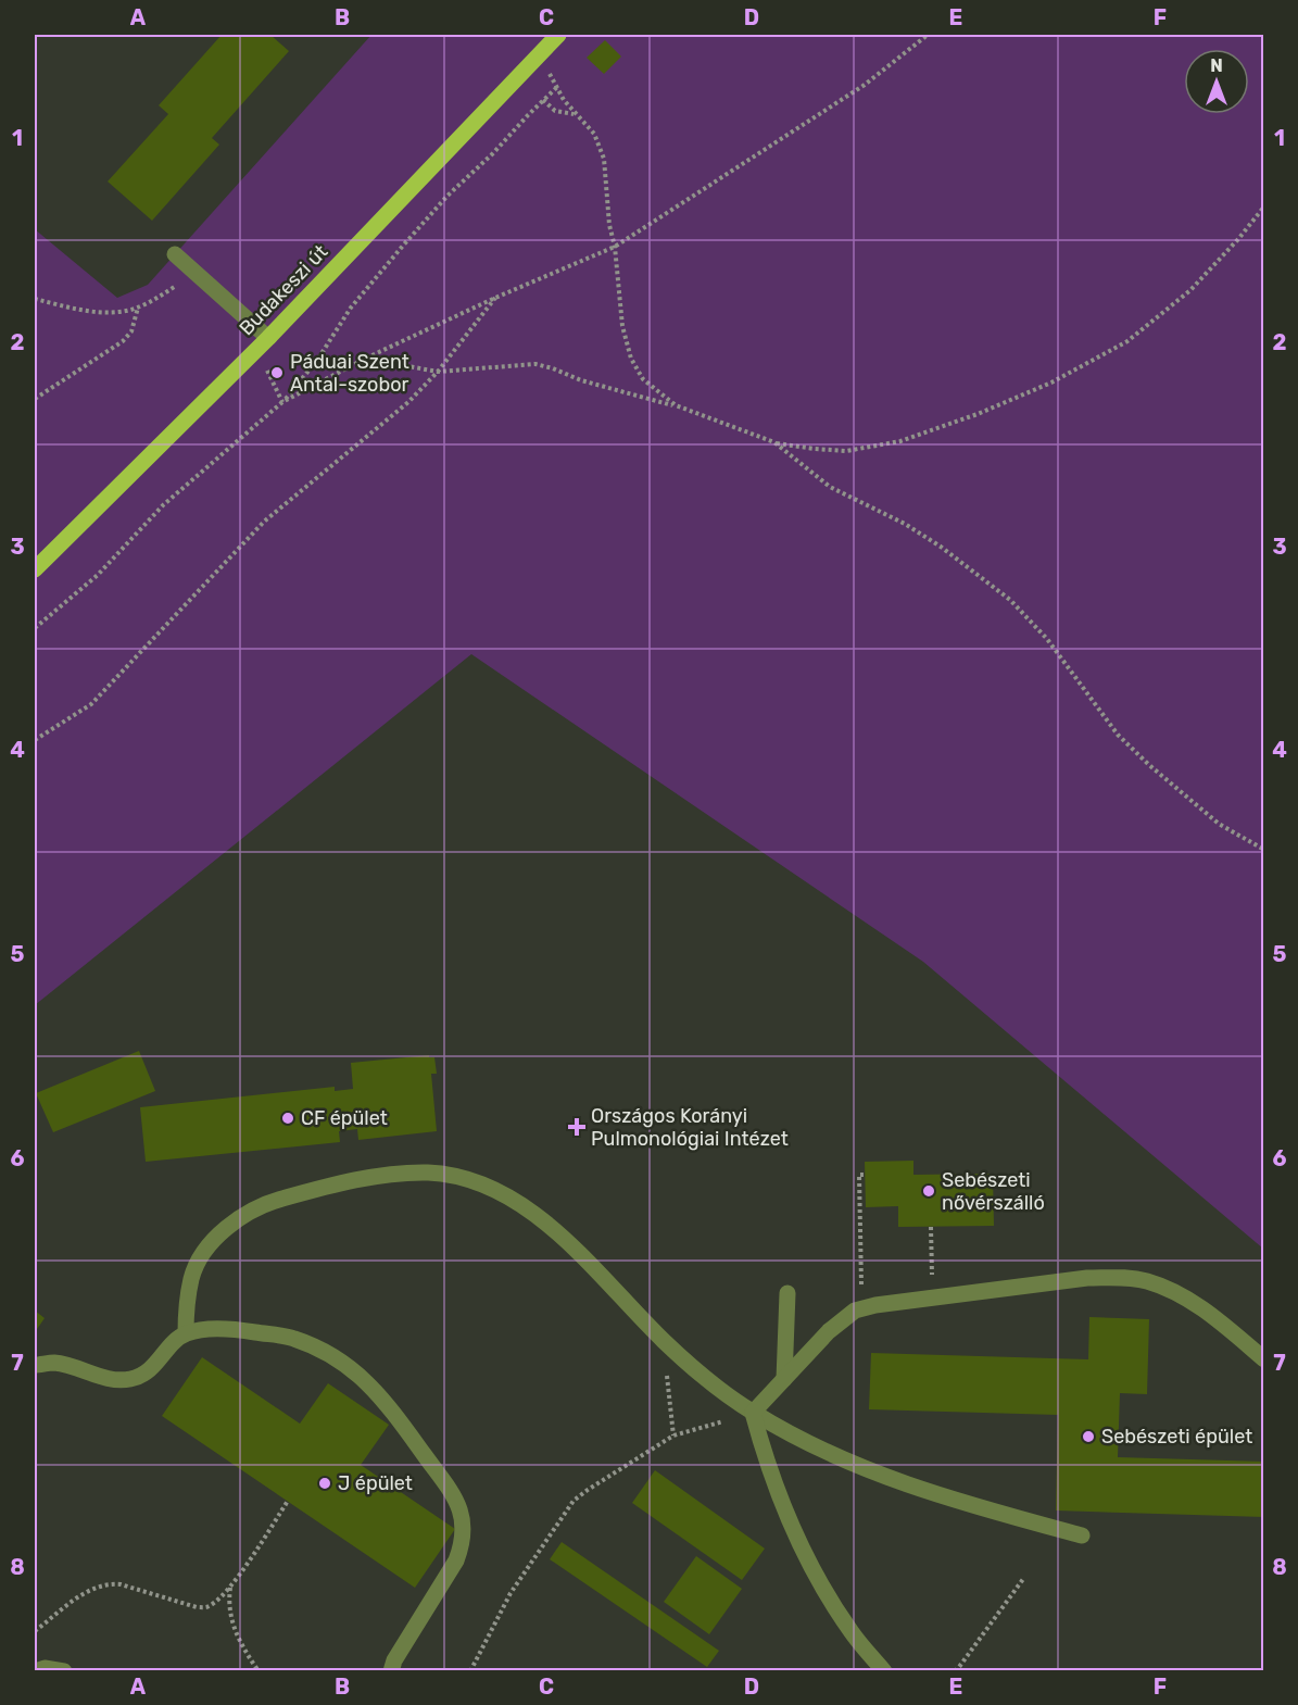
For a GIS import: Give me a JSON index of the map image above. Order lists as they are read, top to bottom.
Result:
{
  "streets": {
    "main road": ["Budakeszi út"]
  },
  "places": {
    "other": [
      "Páduai Szent Antal-szobor",
      "CF épület",
      "Sebészeti nővérszálló",
      "Sebészeti épület",
      "J épület"
    ],
    "health": ["Országos Korányi Pulmonológiai Intézet"]
  },
  "north": "top",
  "grid": {
    "columns": [
      "A",
      "B",
      "C",
      "D",
      "E",
      "F"
    ],
    "rows": [
      "1",
      "2",
      "3",
      "4",
      "5",
      "6",
      "7",
      "8"
    ]
  }
}
